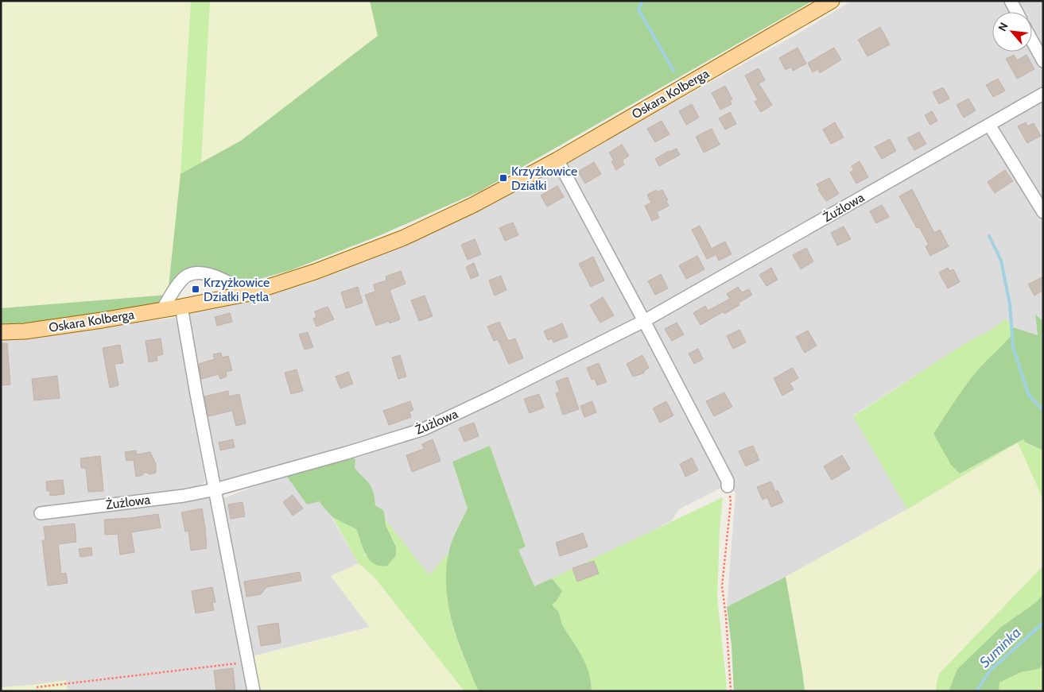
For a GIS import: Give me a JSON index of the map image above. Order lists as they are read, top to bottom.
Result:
{
  "streets": {
    "main road": ["Oskara Kolberga"],
    "street": ["Żużlowa"]
  },
  "water": ["Suminka"],
  "places": {
    "transit": ["Krzyżkowice Działki", "Krzyżkowice Działki Pętla"]
  },
  "north": "top left"
}
